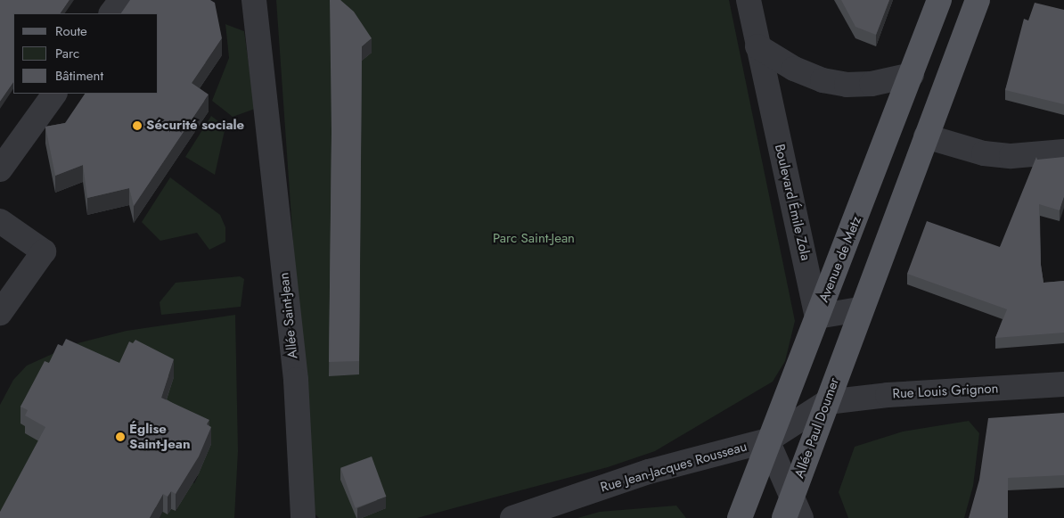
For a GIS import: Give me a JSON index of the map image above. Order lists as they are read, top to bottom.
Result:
{
  "streets": {
    "main road": ["Avenue de Metz", "Allée Paul Doumer"],
    "street": [
      "Boulevard Émile Zola",
      "Allée Saint-Jean",
      "Rue Louis Grignon",
      "Rue Jean-Jacques Rousseau"
    ]
  },
  "crossings": [
    ["Boulevard Émile Zola", "Avenue de Metz"],
    ["Avenue de Metz", "Rue Jean-Jacques Rousseau"],
    ["Rue Louis Grignon", "Allée Paul Doumer"],
    ["Rue Louis Grignon", "Rue Jean-Jacques Rousseau"],
    ["Allée Paul Doumer", "Rue Jean-Jacques Rousseau"]
  ],
  "parks": ["Parc Saint-Jean"],
  "places": ["Sécurité sociale", "Église Saint-Jean"],
  "legend": ["Route", "Parc", "Bâtiment"]
}
